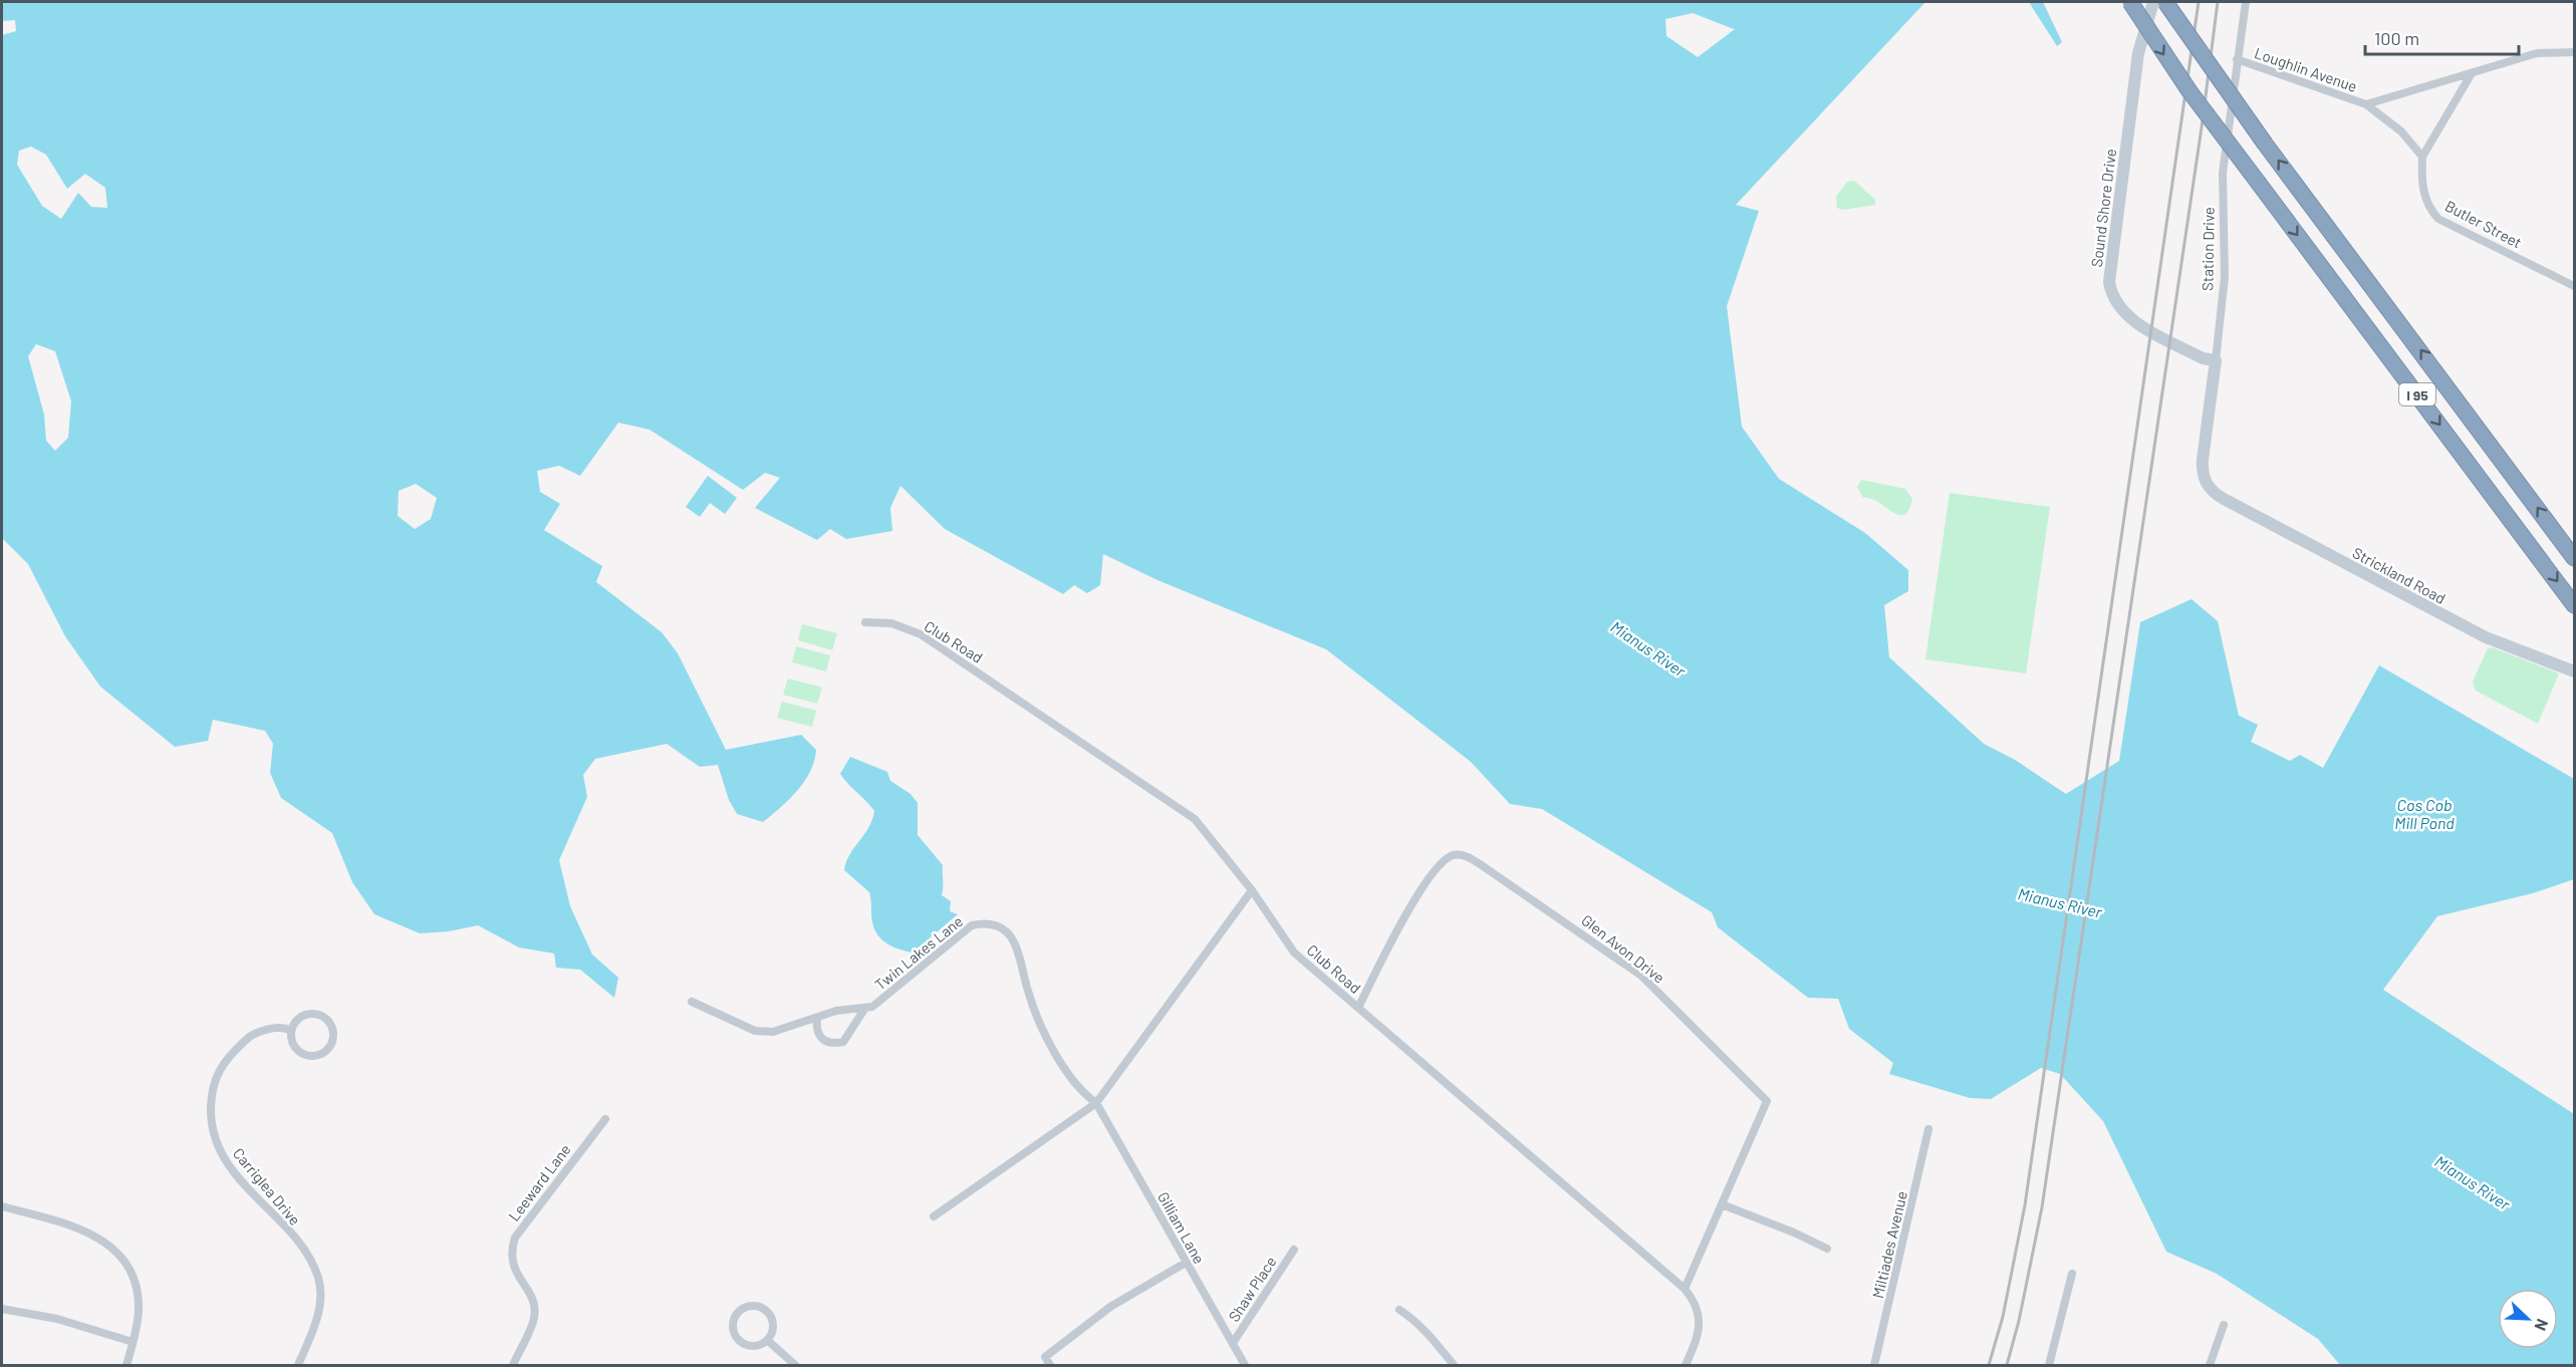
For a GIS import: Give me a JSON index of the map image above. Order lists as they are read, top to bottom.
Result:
{
  "streets": {
    "highway": ["I 95"],
    "main road": ["Sound Shore Drive", "Station Drive", "Strickland Road"],
    "street": [
      "Loughlin Avenue",
      "Butler Street",
      "Club Road",
      "Glen Avon Drive",
      "Twin Lakes Lane",
      "Leeward Lane",
      "Carriglea Drive",
      "Gilliam Lane",
      "Miltiades Avenue",
      "Shaw Place"
    ]
  },
  "crossings": [
    ["Loughlin Avenue", "Station Drive"],
    ["Sound Shore Drive", "Station Drive"],
    ["Station Drive", "Strickland Road"],
    ["Club Road", "Glen Avon Drive"],
    ["Twin Lakes Lane", "Gilliam Lane"],
    ["Gilliam Lane", "Shaw Place"]
  ],
  "water": ["Mianus River", "Cos Cob Mill Pond"],
  "scale_bar": "100 m",
  "north": "bottom right"
}
